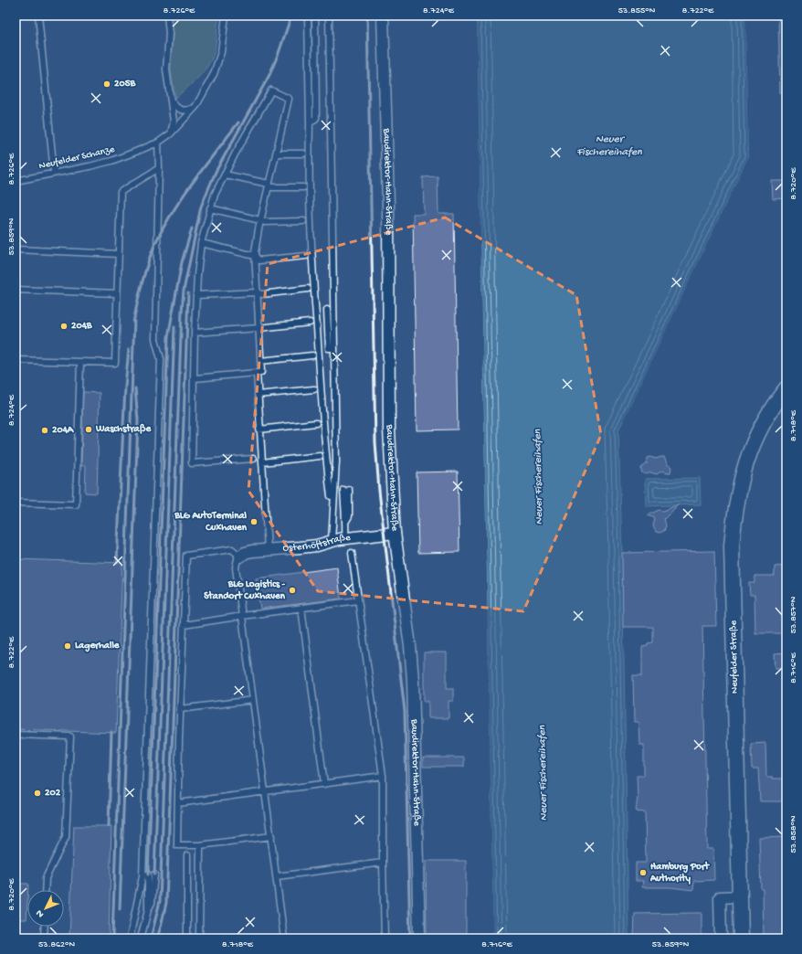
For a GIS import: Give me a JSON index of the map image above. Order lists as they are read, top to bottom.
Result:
{
  "streets": {
    "street": ["Baudirektor-Hahn-Straße", "Osterhöftstraße", "Neufelder Straße"],
    "lane": ["Neufelder Schanze"]
  },
  "crossings": [
    ["Baudirektor-Hahn-Straße", "Osterhöftstraße"]
  ],
  "water": ["Neuer Fischereihafen"],
  "places": [
    "205B",
    "204B",
    "Waschstraße",
    "204A",
    "BLG AutoTerminal Cuxhaven",
    "BLG Logistics - Standort Cuxhaven",
    "Lagerhalle",
    "202",
    "Hamburg Port Authority"
  ],
  "north": "bottom left",
  "coordinates": [
    "8.726°E",
    "8.724°E",
    "53.855°N",
    "8.722°E",
    "8.720°E",
    "53.859°N",
    "8.718°E",
    "53.857°N",
    "8.716°E",
    "53.858°N",
    "53.862°N"
  ]
}
